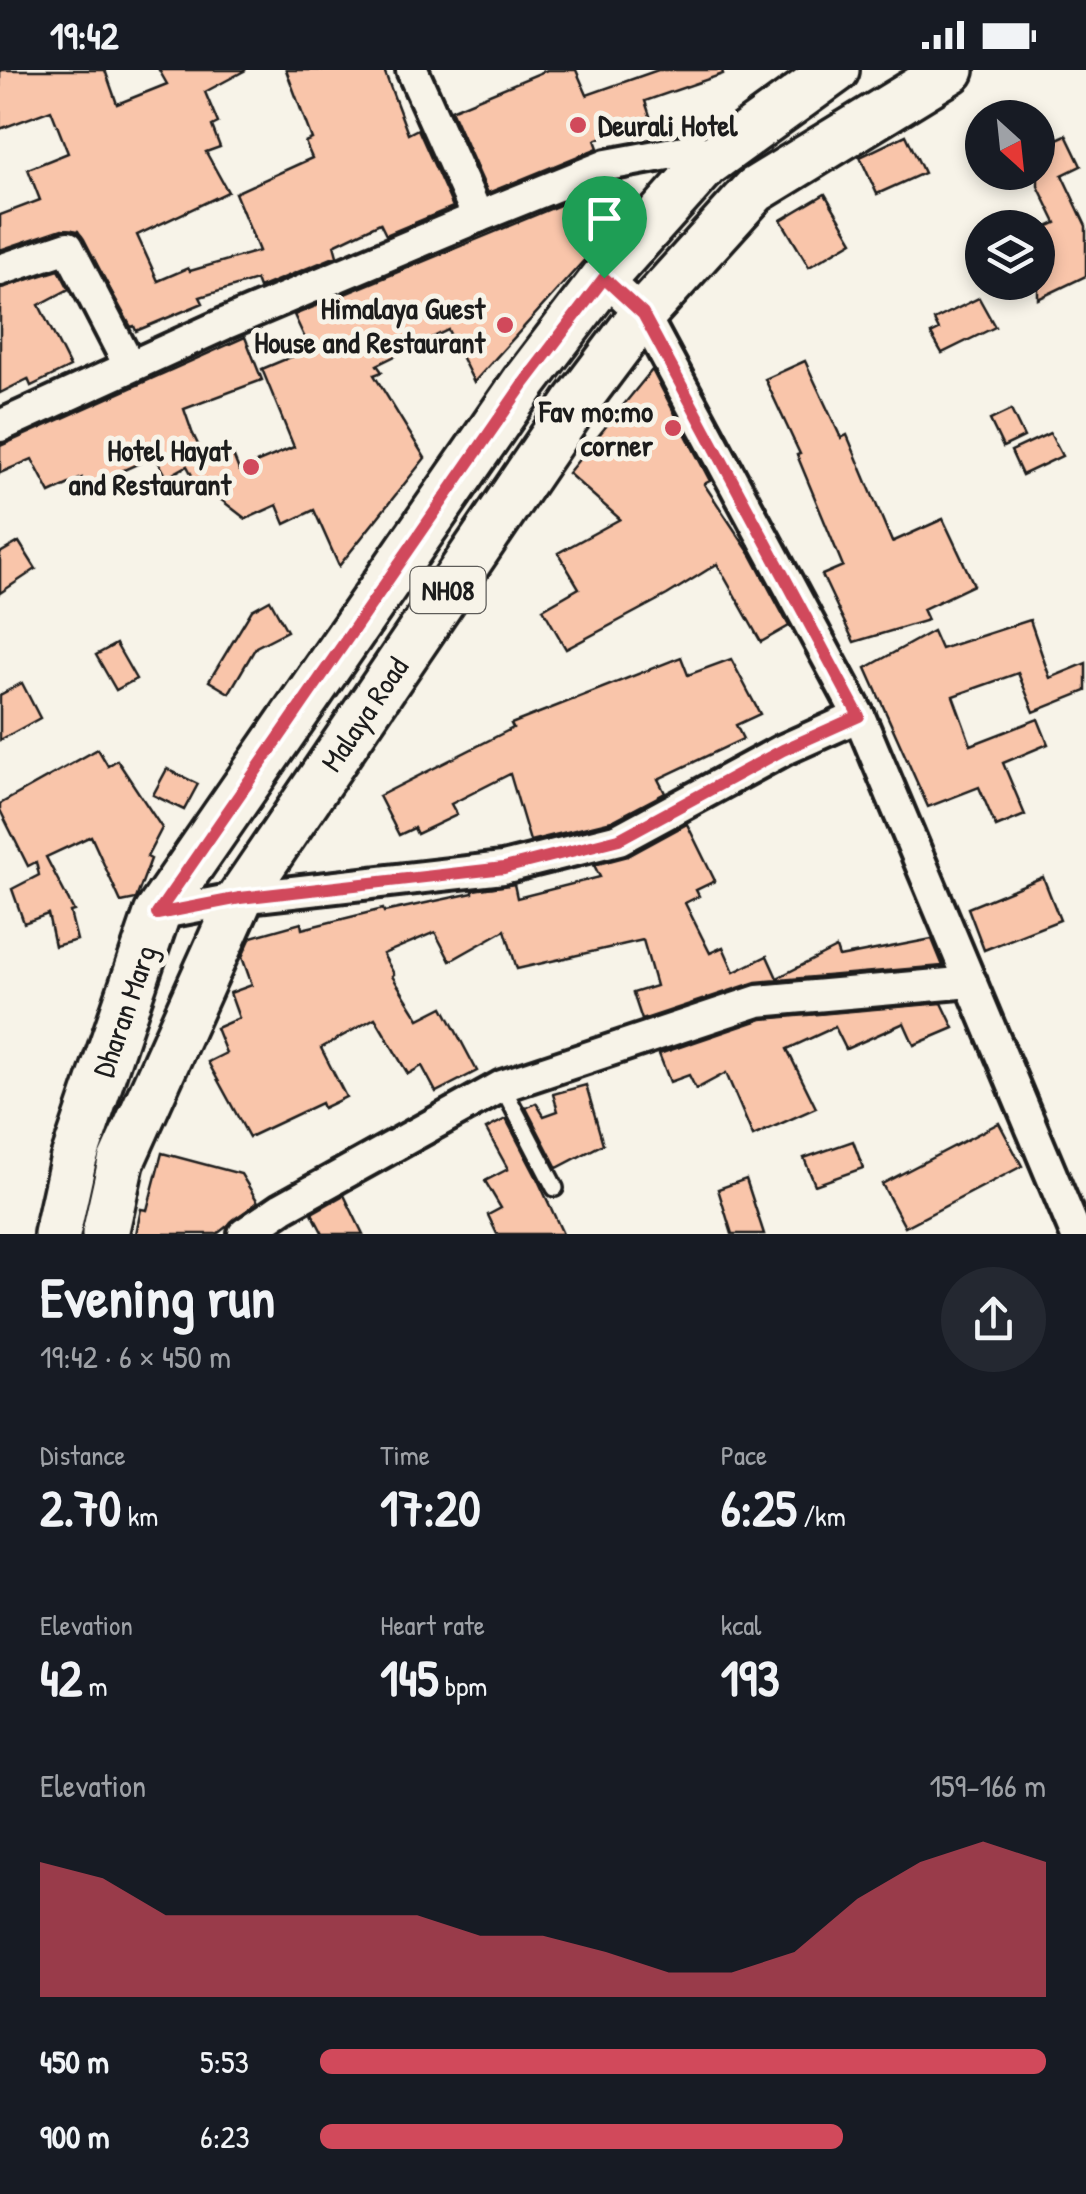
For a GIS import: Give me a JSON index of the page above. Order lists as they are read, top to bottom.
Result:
{
  "streets": {
    "main road": ["NH08", "Malaya Road", "Dharan Marg"]
  },
  "places": [
    "Deurali Hotel",
    "Himalaya Guest House and Restaurant",
    "Fav mo:mo corner",
    "Hotel Hayat and Restaurant"
  ],
  "north": "bottom right",
  "page": {
    "status": "19:42",
    "heading": ["Evening run", "19:42 · 6 × 450 m"],
    "stats": [
      ["Distance", "2.70 km"],
      ["Time", "17:20"],
      ["Pace", "6:25 /km"],
      ["Elevation", "42 m"],
      ["Heart rate", "145 bpm"],
      ["kcal", "193"]
    ],
    "chart": ["Elevation", "159–166 m"],
    "list": [
      {
        "name": "450 m",
        "note": "5:53"
      },
      {
        "name": "900 m",
        "note": "6:23"
      }
    ]
  }
}
